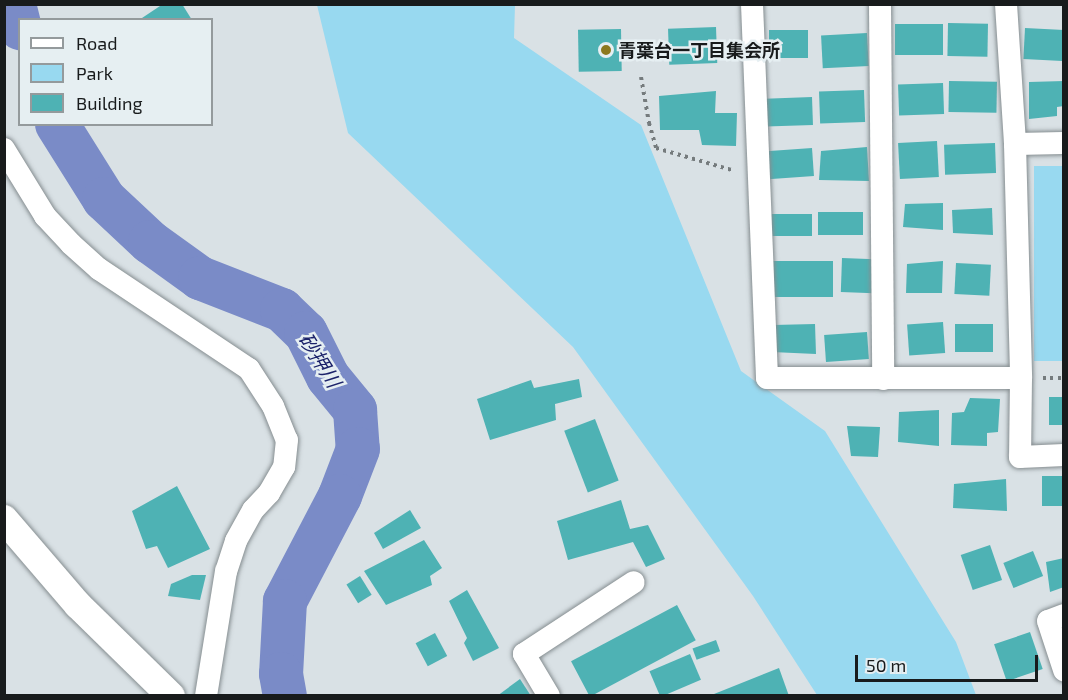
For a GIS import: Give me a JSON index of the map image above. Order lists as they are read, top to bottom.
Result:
{
  "water": ["砂押川"],
  "places": ["青葉台一丁目集会所"],
  "legend": ["Road", "Park", "Building"],
  "scale_bar": "50 m"
}
